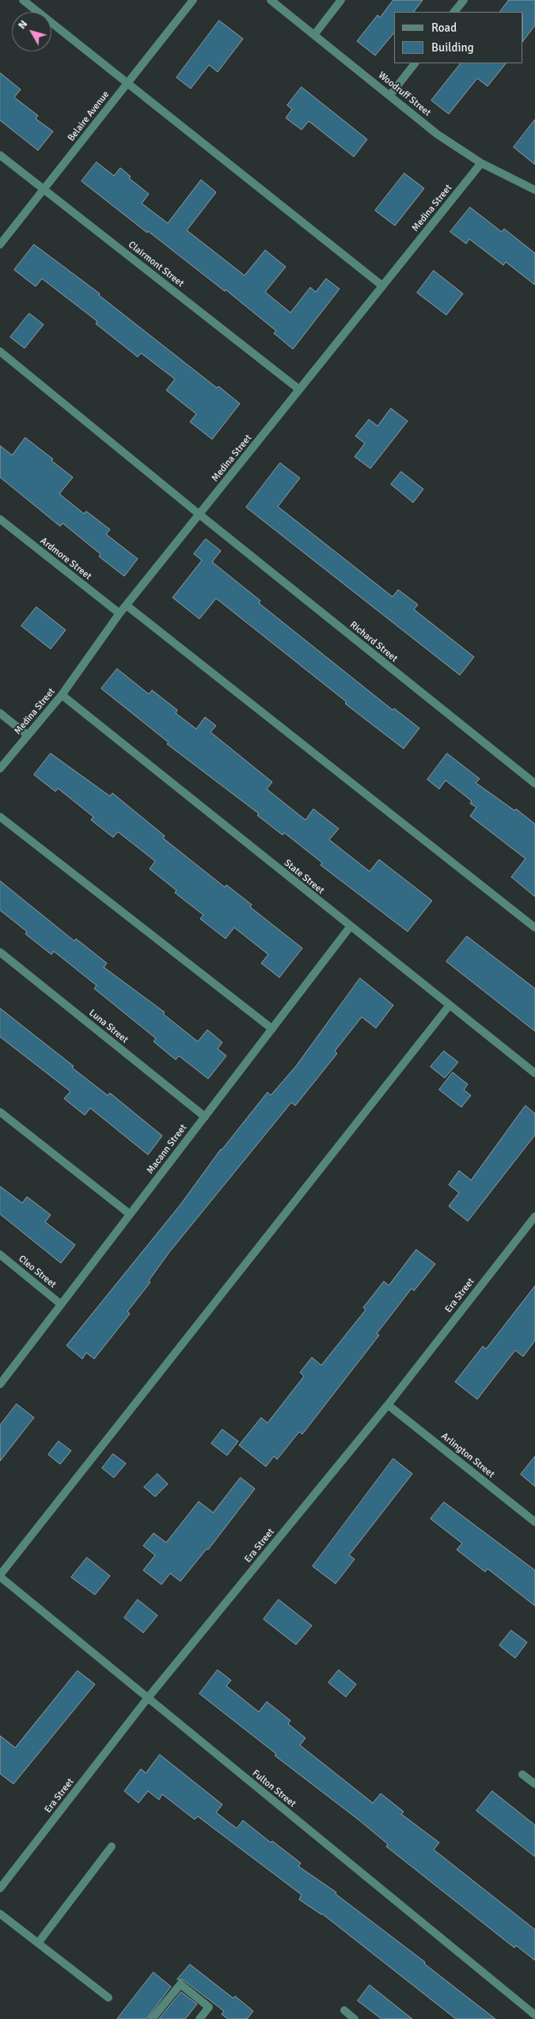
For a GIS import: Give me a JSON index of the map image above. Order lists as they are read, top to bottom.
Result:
{
  "streets": {
    "street": [
      "Woodruff Street",
      "Belaire Avenue",
      "Medina Street",
      "Clairmont Street",
      "Ardmore Street",
      "Richard Street",
      "State Street",
      "Luna Street",
      "Macann Street",
      "Cleo Street",
      "Era Street",
      "Arlington Street",
      "Fulton Street"
    ]
  },
  "crossings": [
    ["Woodruff Street", "Medina Street"],
    ["Belaire Avenue", "Clairmont Street"],
    ["Medina Street", "Clairmont Street"],
    ["Medina Street", "Ardmore Street"],
    ["Medina Street", "Richard Street"],
    ["Medina Street", "State Street"],
    ["State Street", "Macann Street"],
    ["Luna Street", "Macann Street"],
    ["Macann Street", "Cleo Street"],
    ["Era Street", "Arlington Street"],
    ["Era Street", "Fulton Street"]
  ],
  "legend": ["Road", "Building"],
  "north": "top left"
}
